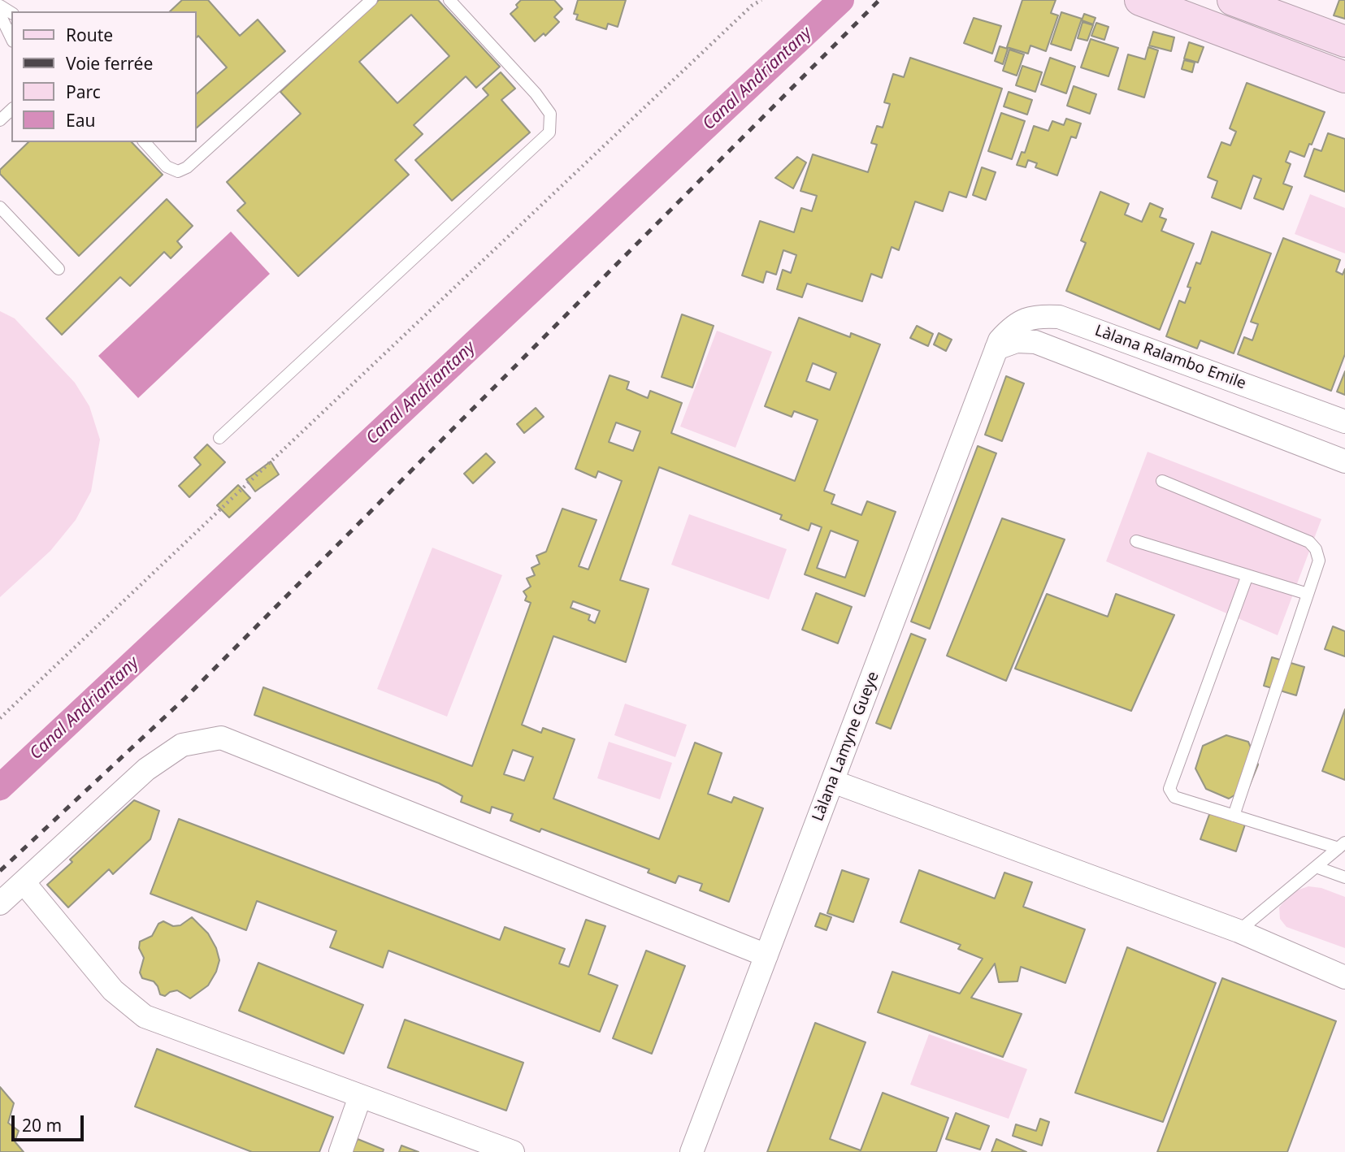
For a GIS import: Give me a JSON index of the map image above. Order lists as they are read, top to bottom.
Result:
{
  "streets": {
    "street": ["Làlana Ralambo Emile", "Làlana Lamyne Gueye"]
  },
  "crossings": [
    ["Làlana Ralambo Emile", "Làlana Lamyne Gueye"]
  ],
  "water": ["Canal Andriantany"],
  "legend": [
    "Route",
    "Voie ferrée",
    "Parc",
    "Eau"
  ],
  "scale_bar": "20 m"
}
